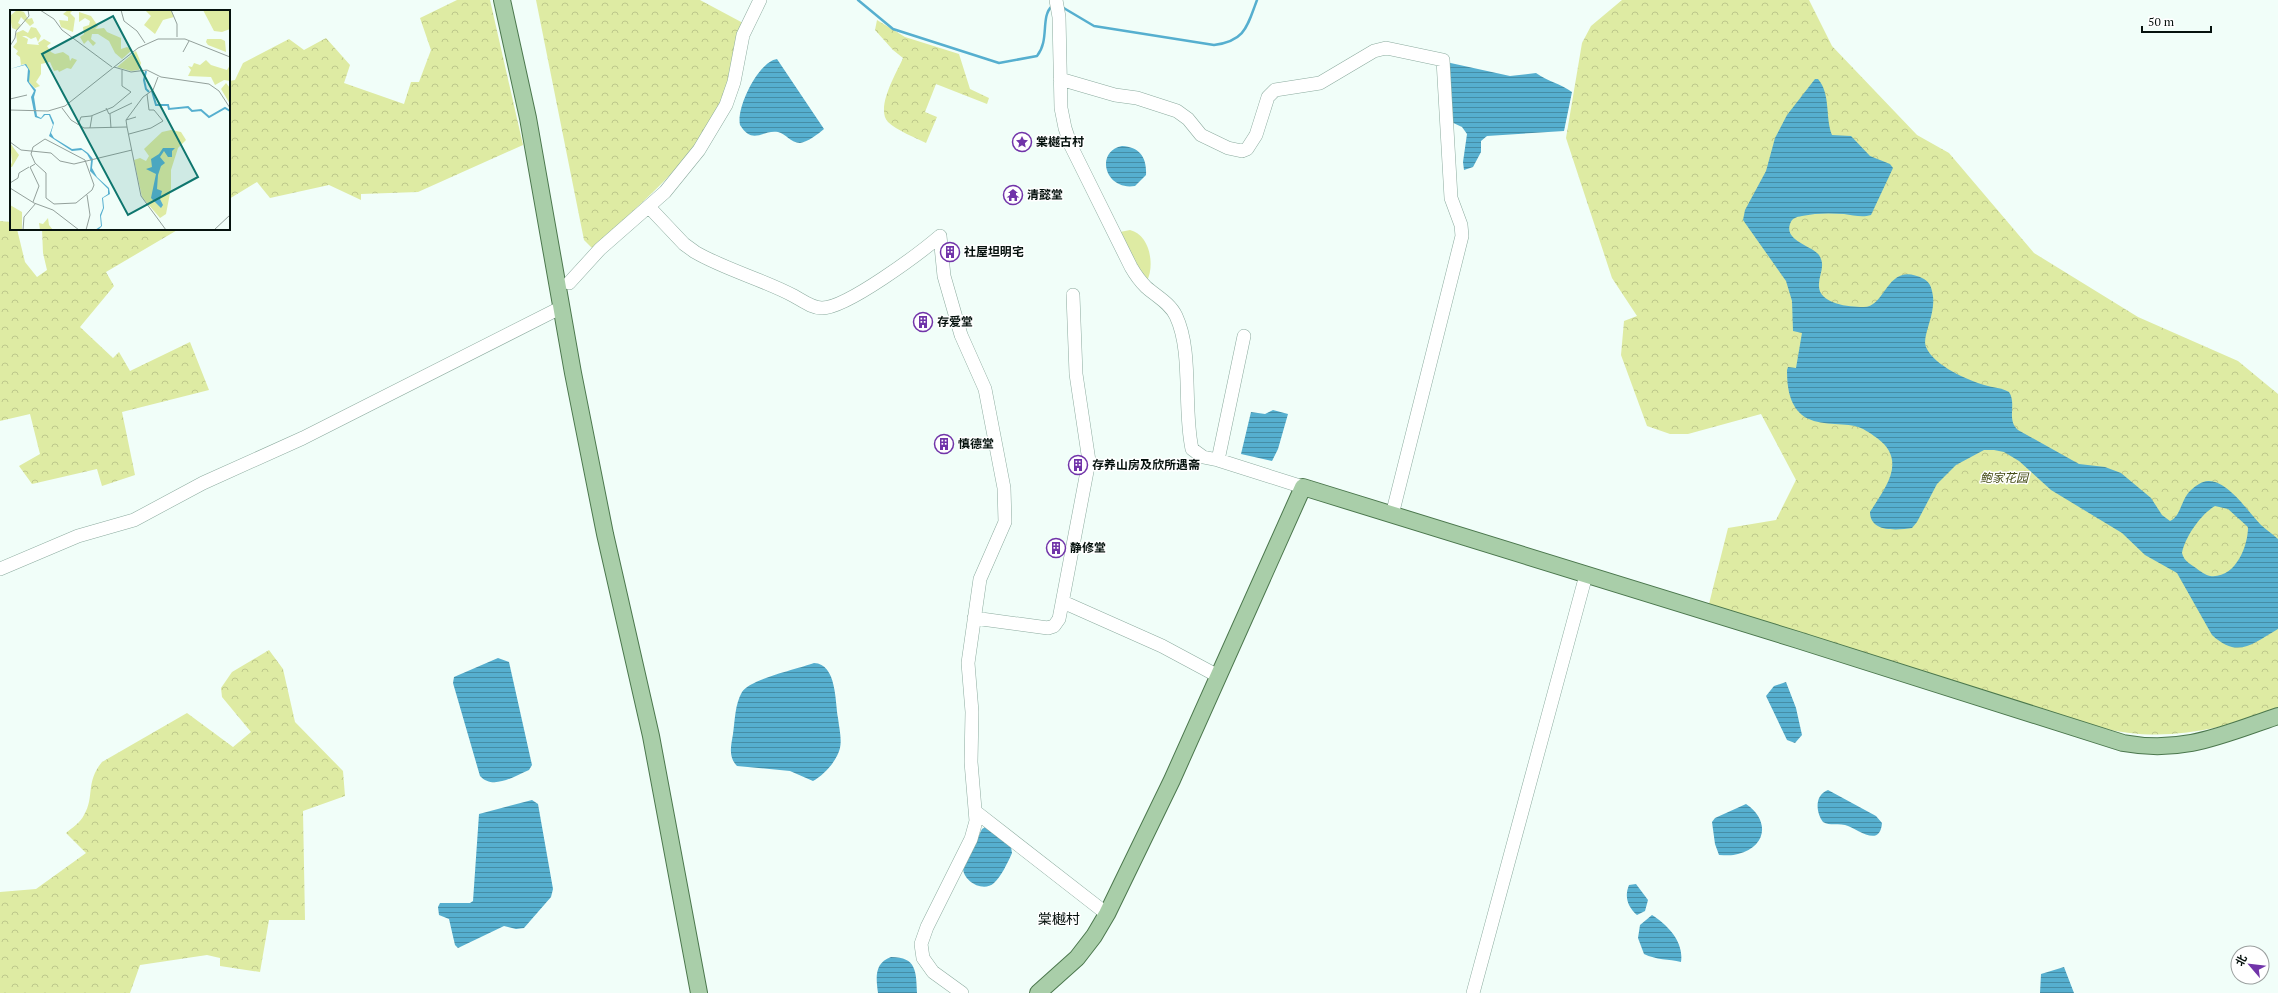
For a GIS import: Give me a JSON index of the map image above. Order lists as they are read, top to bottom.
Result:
{
  "districts": ["棠樾村"],
  "parks": ["鲍家花园"],
  "places": {
    "place": ["棠樾古村"],
    "temple": ["清懿堂"],
    "building": [
      "社屋坦明宅",
      "存爱堂",
      "慎德堂",
      "存养山房及欣所遇斋",
      "静修堂"
    ]
  },
  "scale_bar": "50 m",
  "north": "top left"
}
